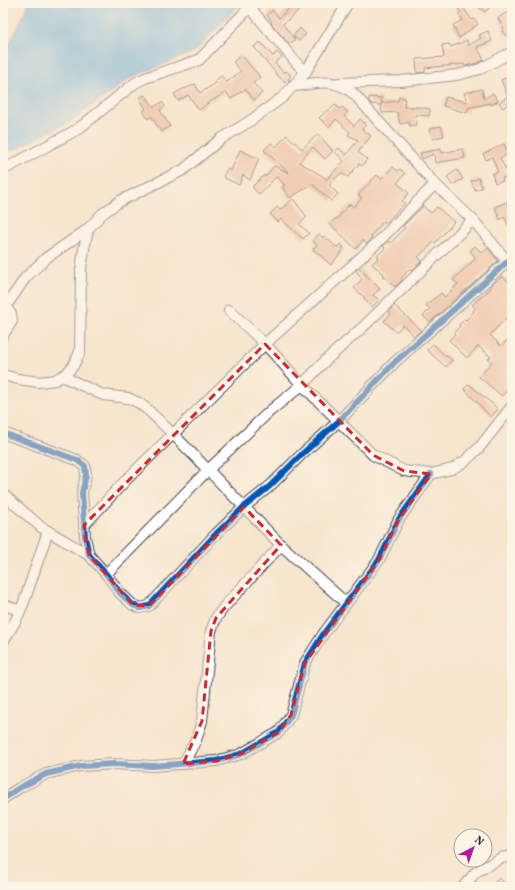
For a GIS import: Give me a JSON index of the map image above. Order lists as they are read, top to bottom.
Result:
{
  "north": "top right"
}
